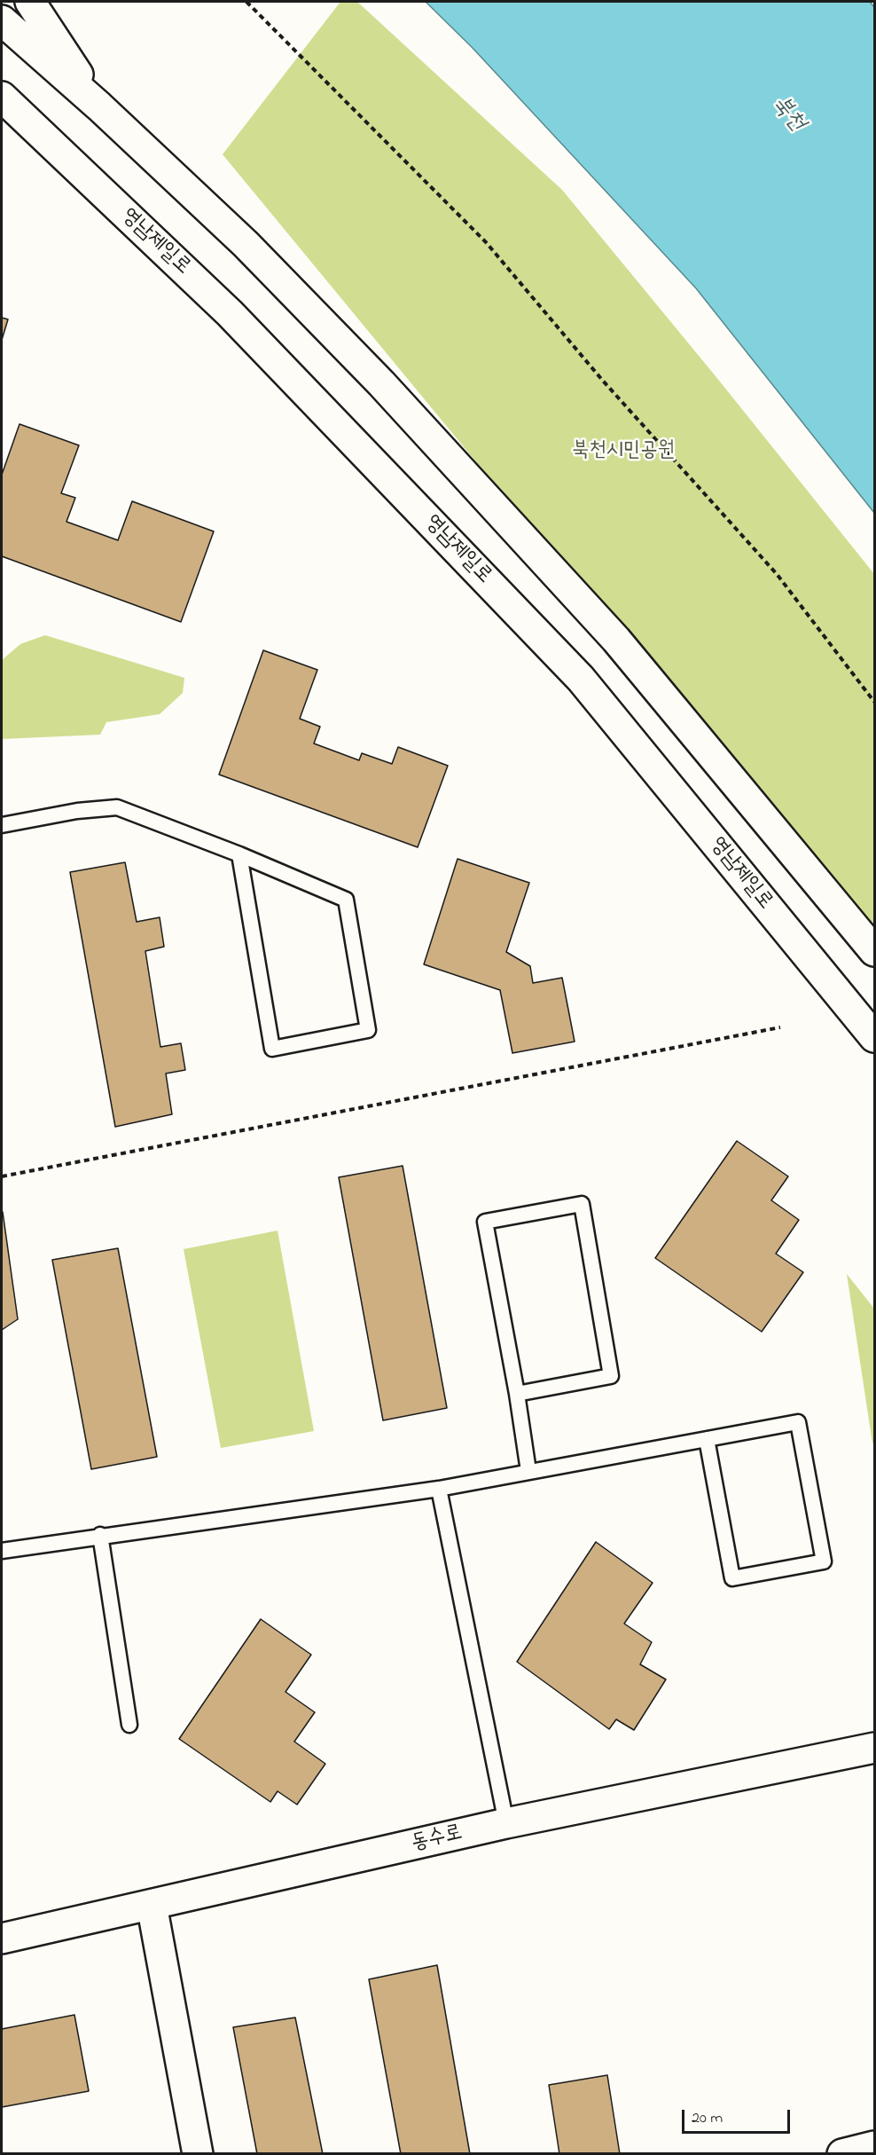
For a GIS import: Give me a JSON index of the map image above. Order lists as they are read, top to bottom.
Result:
{
  "streets": {
    "street": ["영남제일로", "동수로"]
  },
  "water": ["북천"],
  "parks": ["북천시민공원"],
  "scale_bar": "20 m"
}
